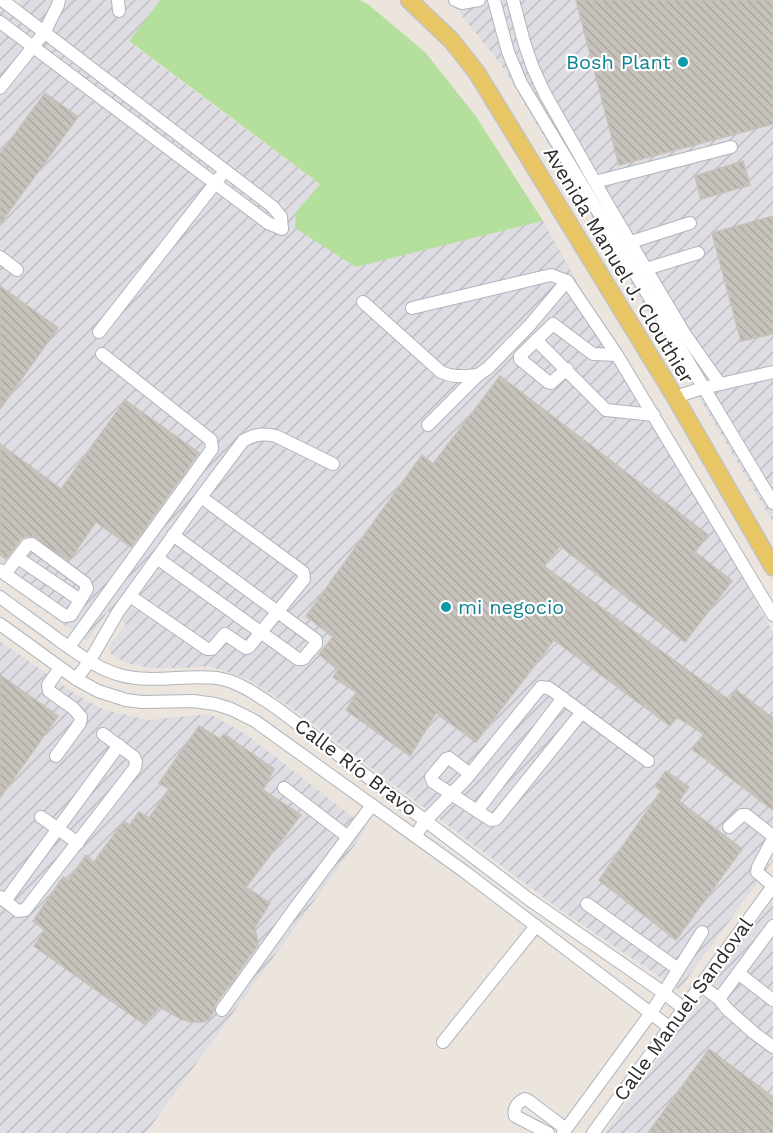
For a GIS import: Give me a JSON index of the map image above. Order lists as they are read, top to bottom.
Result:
{
  "streets": {
    "main road": ["Avenida Manuel J. Clouthier"],
    "street": ["Calle Río Bravo", "Calle Manuel Sandoval"]
  },
  "crossings": [
    ["Calle Río Bravo", "Calle Manuel Sandoval"]
  ],
  "places": ["Bosh Plant", "mi negocio"]
}
